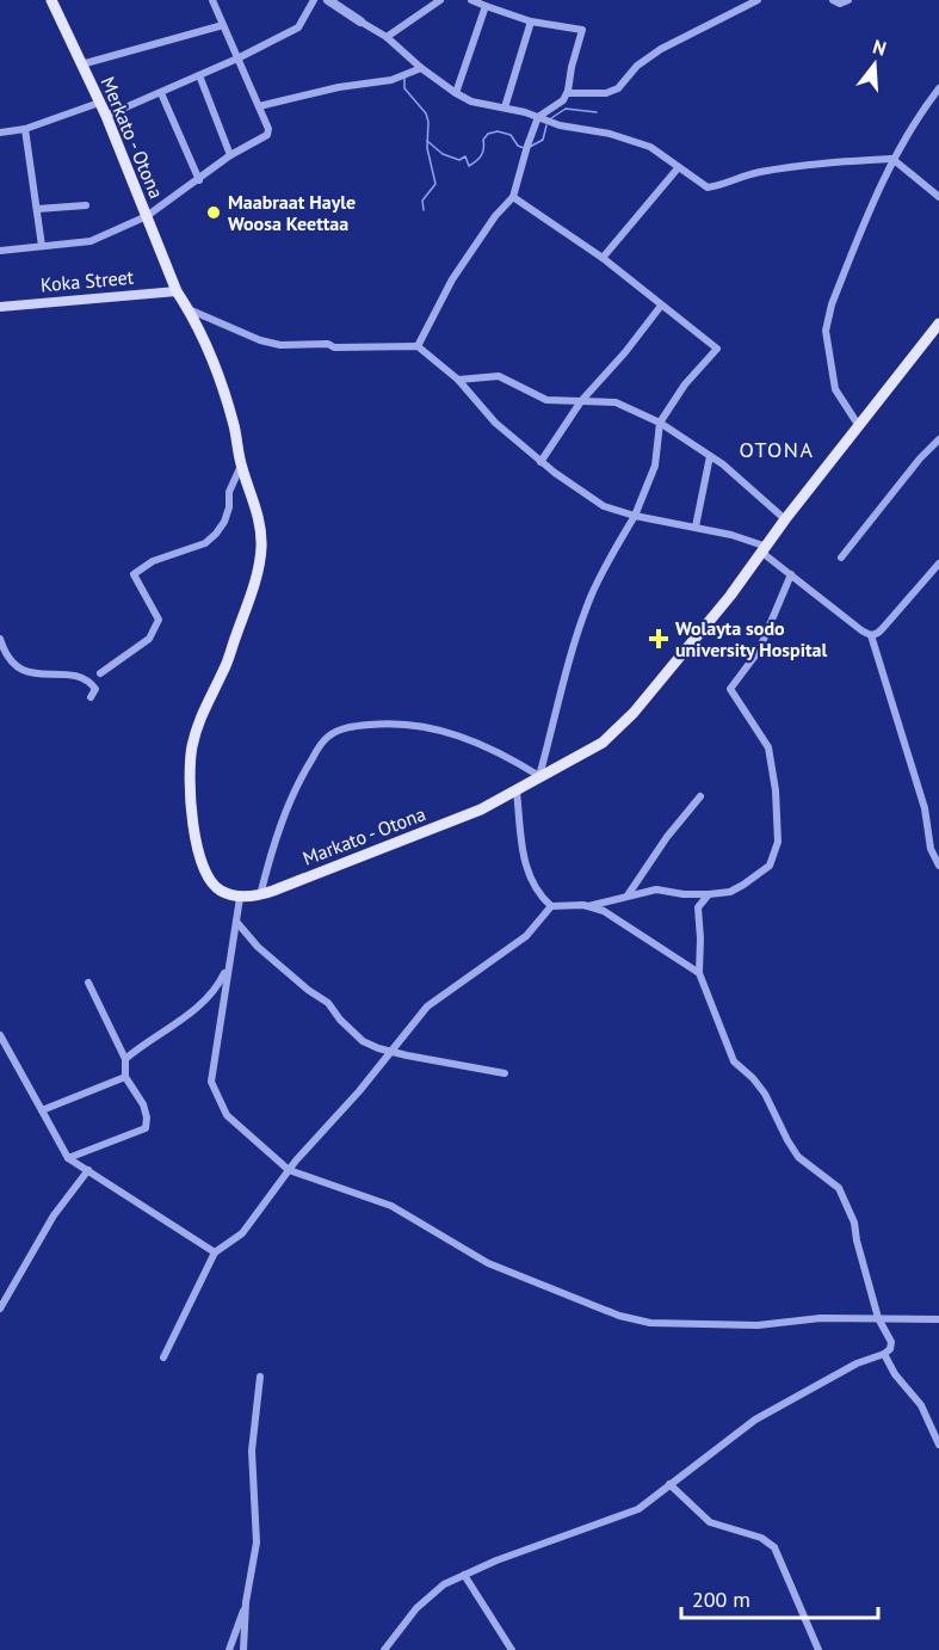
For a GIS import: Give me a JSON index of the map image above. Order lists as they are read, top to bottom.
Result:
{
  "streets": {
    "main road": ["Merkato - Otona", "Koka Street", "Markato - Otona"]
  },
  "crossings": [
    ["Merkato - Otona", "Koka Street"],
    ["Merkato - Otona", "Markato - Otona"],
    ["Koka Street", "Markato - Otona"]
  ],
  "districts": ["OTONA"],
  "places": {
    "other": ["Maabraat Hayle Woosa Keettaa"],
    "health": ["Wolayta sodo university Hospital"]
  },
  "scale_bar": "200 m",
  "north": "top"
}
